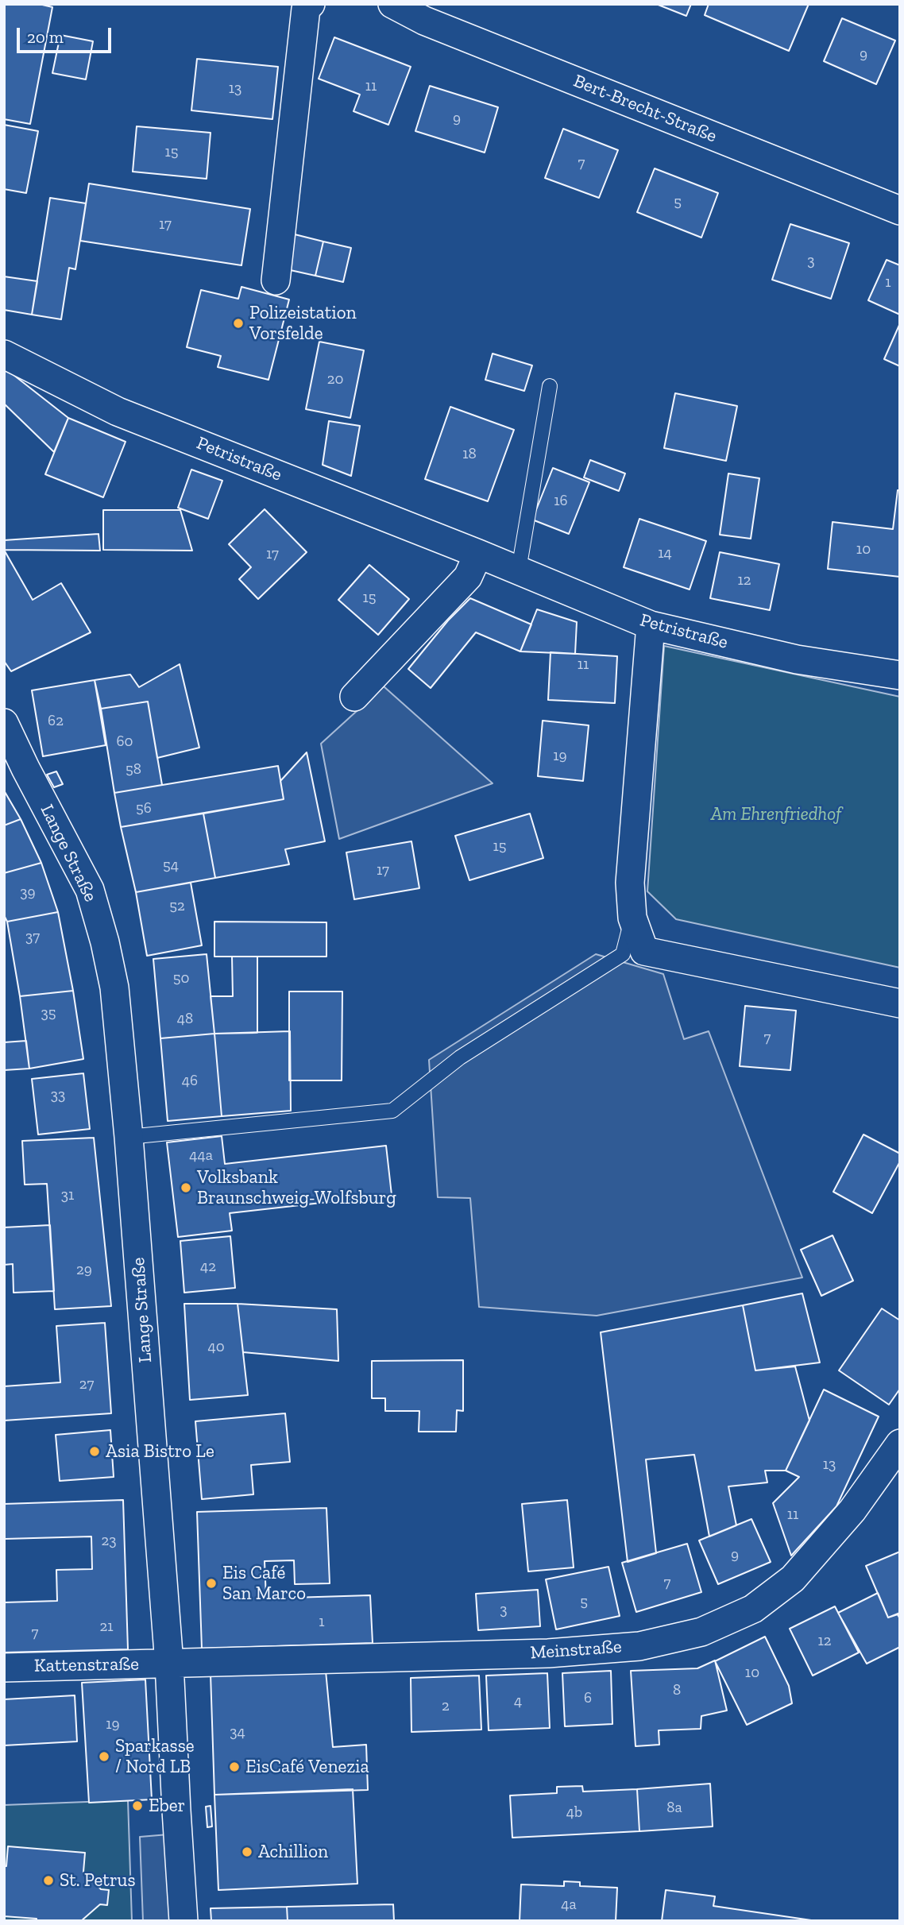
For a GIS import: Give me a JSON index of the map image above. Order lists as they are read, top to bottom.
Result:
{
  "streets": {
    "street": [
      "Bert-Brecht-Straße",
      "Petristraße",
      "Lange Straße",
      "Meinstraße",
      "Kattenstraße"
    ]
  },
  "crossings": [
    ["Lange Straße", "Meinstraße"],
    ["Lange Straße", "Kattenstraße"],
    ["Meinstraße", "Kattenstraße"]
  ],
  "parks": ["Am Ehrenfriedhof"],
  "places": [
    "Polizeistation Vorsfelde",
    "Volksbank Braunschweig-Wolfsburg",
    "Asia Bistro Le",
    "Eis Café San Marco",
    "Sparkasse / Nord LB",
    "EisCafé Venezia",
    "Eber",
    "Achillion",
    "St. Petrus"
  ],
  "house_numbers": [
    "9",
    "11",
    "13",
    "9",
    "15",
    "7",
    "5",
    "17",
    "3",
    "1",
    "20",
    "18",
    "16",
    "10",
    "14",
    "17",
    "12",
    "15",
    "11",
    "62",
    "60",
    "19",
    "58",
    "56",
    "15",
    "54",
    "17",
    "39",
    "52",
    "37",
    "50",
    "35",
    "48",
    "7",
    "46",
    "33",
    "44a",
    "31",
    "42",
    "29",
    "40",
    "27",
    "13",
    "11",
    "23",
    "9",
    "7",
    "5",
    "3",
    "1",
    "21",
    "7",
    "12",
    "10",
    "8",
    "6",
    "4",
    "2",
    "19",
    "34",
    "8a",
    "4b",
    "4a"
  ],
  "scale_bar": "20 m"
}
